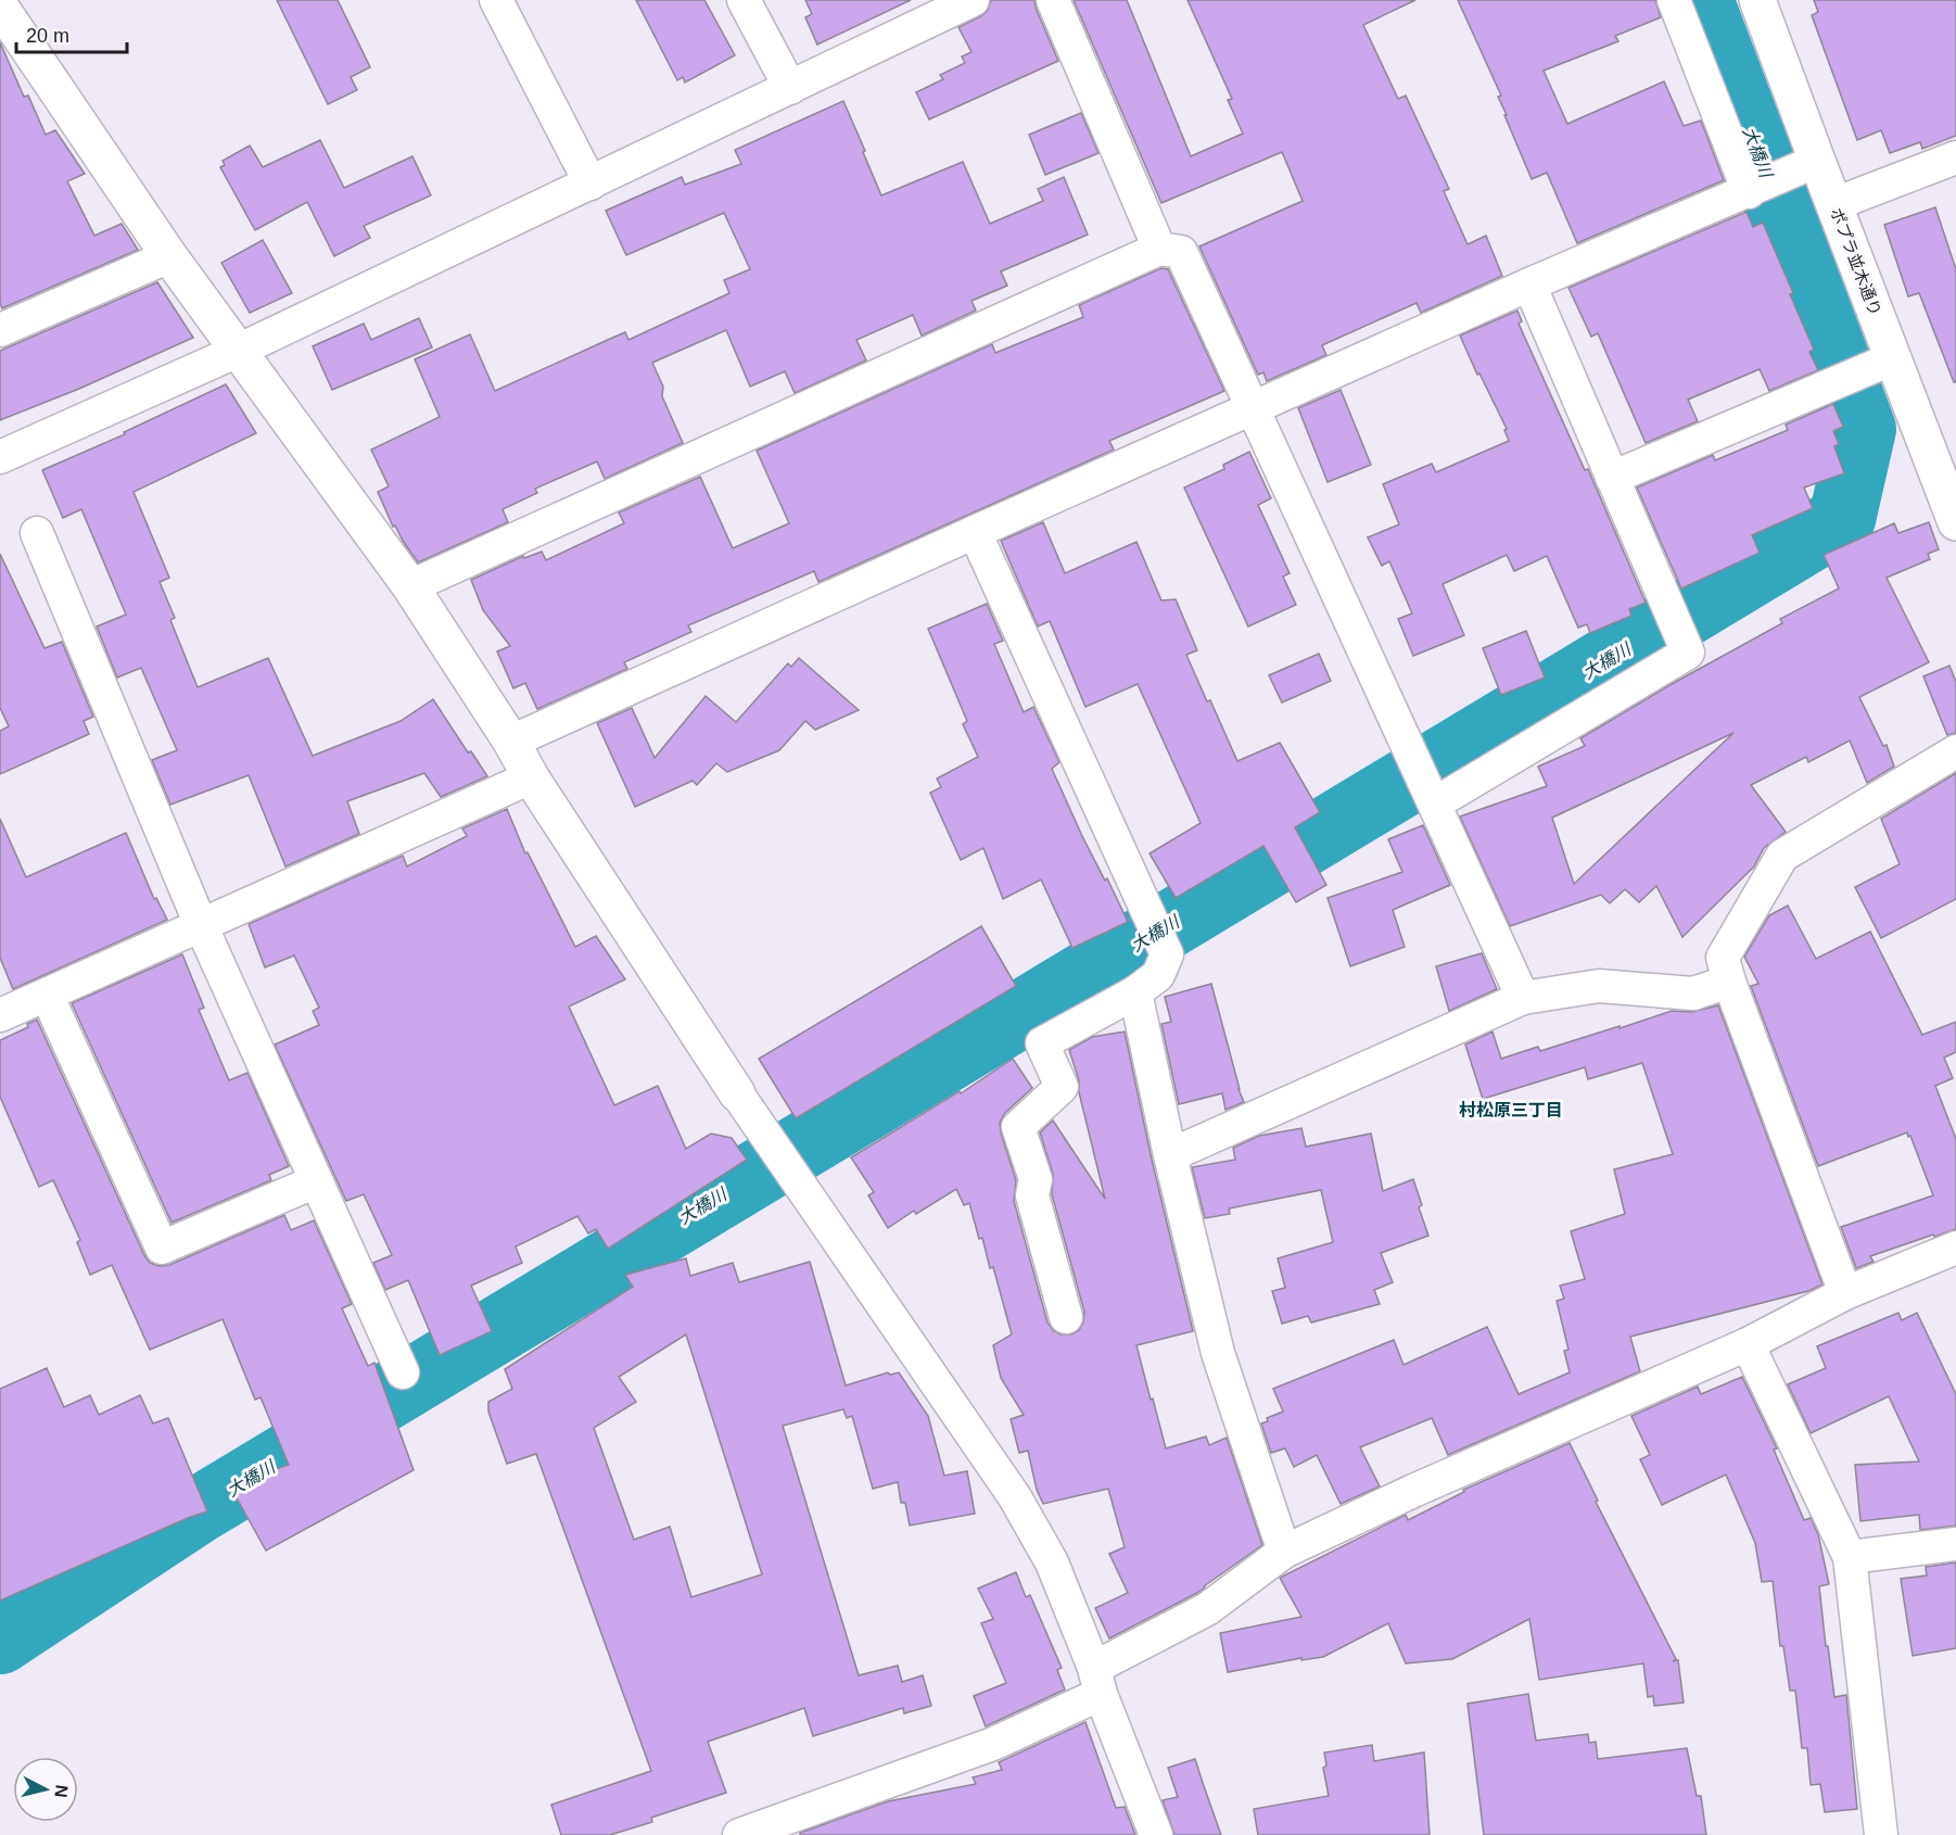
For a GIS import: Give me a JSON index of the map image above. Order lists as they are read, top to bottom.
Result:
{
  "streets": {
    "street": ["ポプラ並木通り"]
  },
  "districts": ["村松原三丁目"],
  "water": ["大橋川"],
  "scale_bar": "20 m",
  "north": "right"
}
